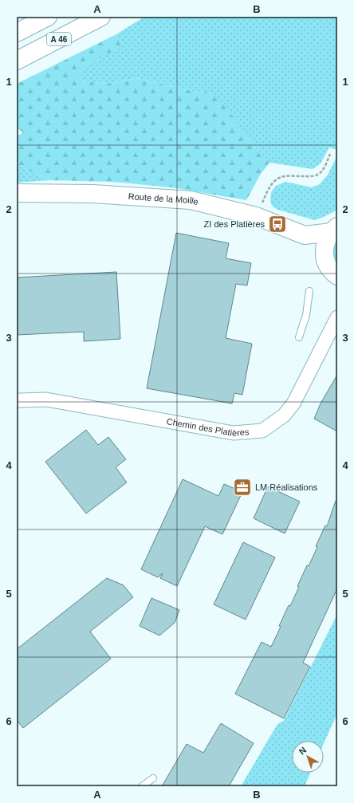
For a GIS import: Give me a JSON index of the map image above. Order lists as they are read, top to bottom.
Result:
{
  "streets": {
    "main road": ["A 46", "Route de la Moille"],
    "street": ["Chemin des Platières"]
  },
  "places": {
    "bus stop": ["ZI des Platières"],
    "office": ["LM Réalisations"]
  },
  "north": "top left",
  "grid": {
    "columns": ["A", "B"],
    "rows": [
      "1",
      "2",
      "3",
      "4",
      "5",
      "6"
    ]
  }
}
